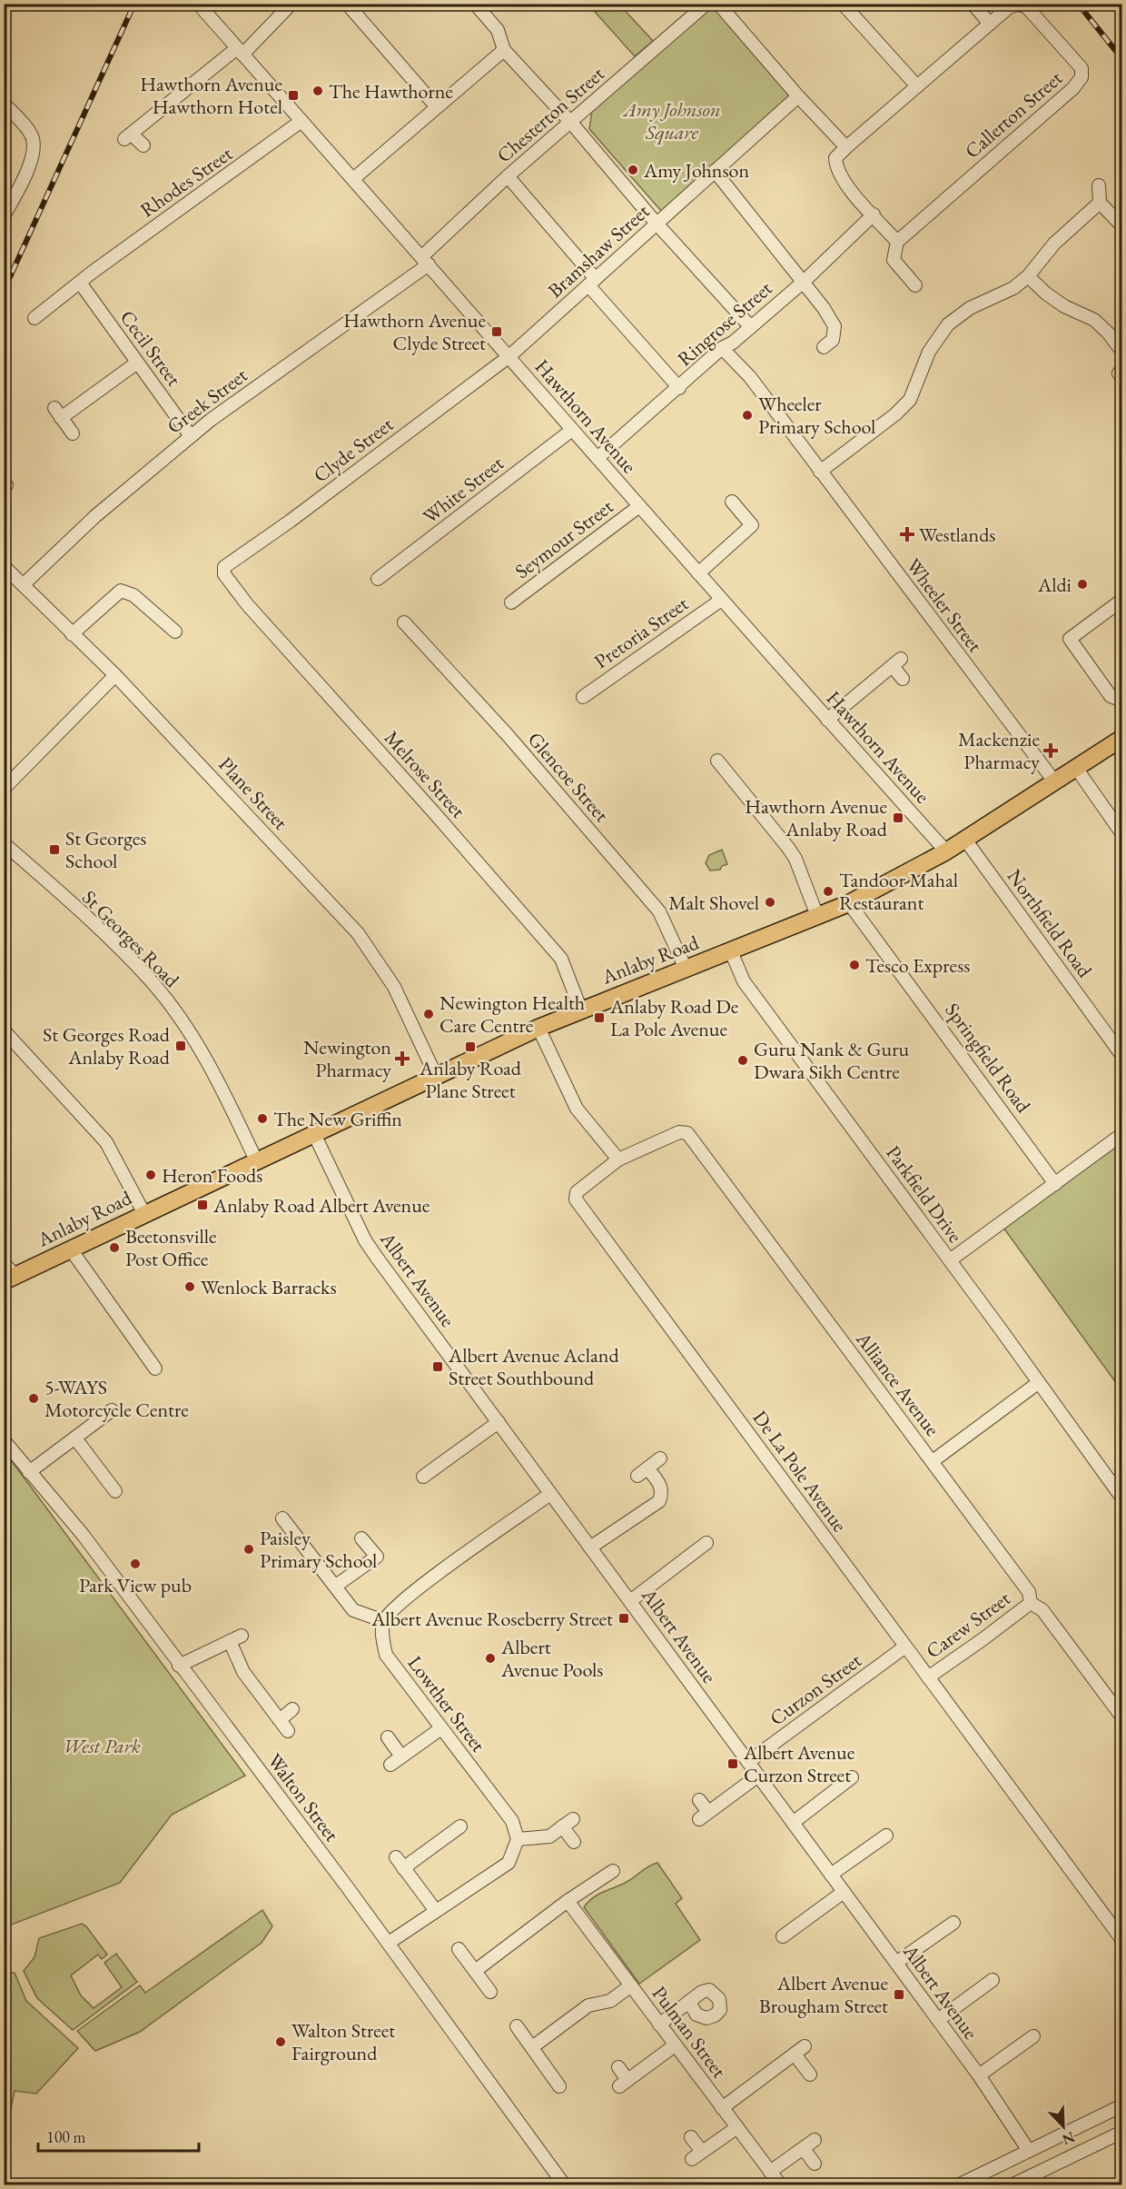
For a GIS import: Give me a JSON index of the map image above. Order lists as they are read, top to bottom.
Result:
{
  "streets": {
    "main road": ["Anlaby Road"],
    "street": [
      "Chesterton Street",
      "Callerton Street",
      "Rhodes Street",
      "Bramshaw Street",
      "Ringrose Street",
      "Cecil Street",
      "Greek Street",
      "Hawthorn Avenue",
      "Clyde Street",
      "White Street",
      "Seymour Street",
      "Wheeler Street",
      "Pretoria Street",
      "Melrose Street",
      "Glencoe Street",
      "Plane Street",
      "Northfield Road",
      "St Georges Road",
      "Springfield Road",
      "Parkfield Drive",
      "Albert Avenue",
      "Alliance Avenue",
      "De La Pole Avenue",
      "Carew Street",
      "Curzon Street",
      "Lowther Street",
      "Walton Street",
      "Pulman Street"
    ]
  },
  "crossings": [
    ["Chesterton Street", "Greek Street"],
    ["Chesterton Street", "Hawthorn Avenue"],
    ["Callerton Street", "Ringrose Street"],
    ["Rhodes Street", "Cecil Street"],
    ["Rhodes Street", "Hawthorn Avenue"],
    ["Bramshaw Street", "Hawthorn Avenue"],
    ["Bramshaw Street", "Clyde Street"],
    ["Ringrose Street", "Hawthorn Avenue"],
    ["Ringrose Street", "Wheeler Street"],
    ["Cecil Street", "Greek Street"],
    ["Greek Street", "Hawthorn Avenue"],
    ["Greek Street", "Plane Street"],
    ["Hawthorn Avenue", "Clyde Street"],
    ["Hawthorn Avenue", "White Street"],
    ["Hawthorn Avenue", "Seymour Street"],
    ["Hawthorn Avenue", "Pretoria Street"],
    ["Hawthorn Avenue", "Anlaby Road"],
    ["Clyde Street", "Melrose Street"],
    ["Wheeler Street", "Anlaby Road"],
    ["Melrose Street", "Anlaby Road"],
    ["Glencoe Street", "Anlaby Road"],
    ["Plane Street", "Anlaby Road"],
    ["Northfield Road", "Anlaby Road"],
    ["St Georges Road", "Anlaby Road"],
    ["Anlaby Road", "Springfield Road"],
    ["Anlaby Road", "Parkfield Drive"],
    ["Anlaby Road", "Albert Avenue"],
    ["Albert Avenue", "Curzon Street"],
    ["Alliance Avenue", "De La Pole Avenue"],
    ["Alliance Avenue", "Carew Street"],
    ["De La Pole Avenue", "Carew Street"],
    ["De La Pole Avenue", "Curzon Street"]
  ],
  "parks": ["Amy Johnson Square", "West Park"],
  "places": {
    "other": [
      "The Hawthorne",
      "Amy Johnson",
      "Wheeler Primary School",
      "Aldi",
      "Tandoor Mahal Restaurant",
      "Malt Shovel",
      "Tesco Express",
      "Newington Health Care Centre",
      "Guru Nank & Guru Dwara Sikh Centre",
      "The New Griffin",
      "Heron Foods",
      "Beetonsville Post Office",
      "Wenlock Barracks",
      "5-WAYS Motorcycle Centre",
      "Paisley Primary School",
      "Park View pub",
      "Albert Avenue Pools",
      "Walton Street Fairground"
    ],
    "transit": [
      "Hawthorn Avenue Hawthorn Hotel",
      "Hawthorn Avenue Clyde Street",
      "Hawthorn Avenue Anlaby Road",
      "St Georges School",
      "Anlaby Road De La Pole Avenue",
      "St Georges Road Anlaby Road",
      "Anlaby Road Plane Street",
      "Anlaby Road Albert Avenue",
      "Albert Avenue Acland Street Southbound",
      "Albert Avenue Roseberry Street",
      "Albert Avenue Curzon Street",
      "Albert Avenue Brougham Street"
    ],
    "health": ["Westlands", "Mackenzie Pharmacy", "Newington Pharmacy"]
  },
  "scale_bar": "100 m",
  "north": "bottom right"
}
